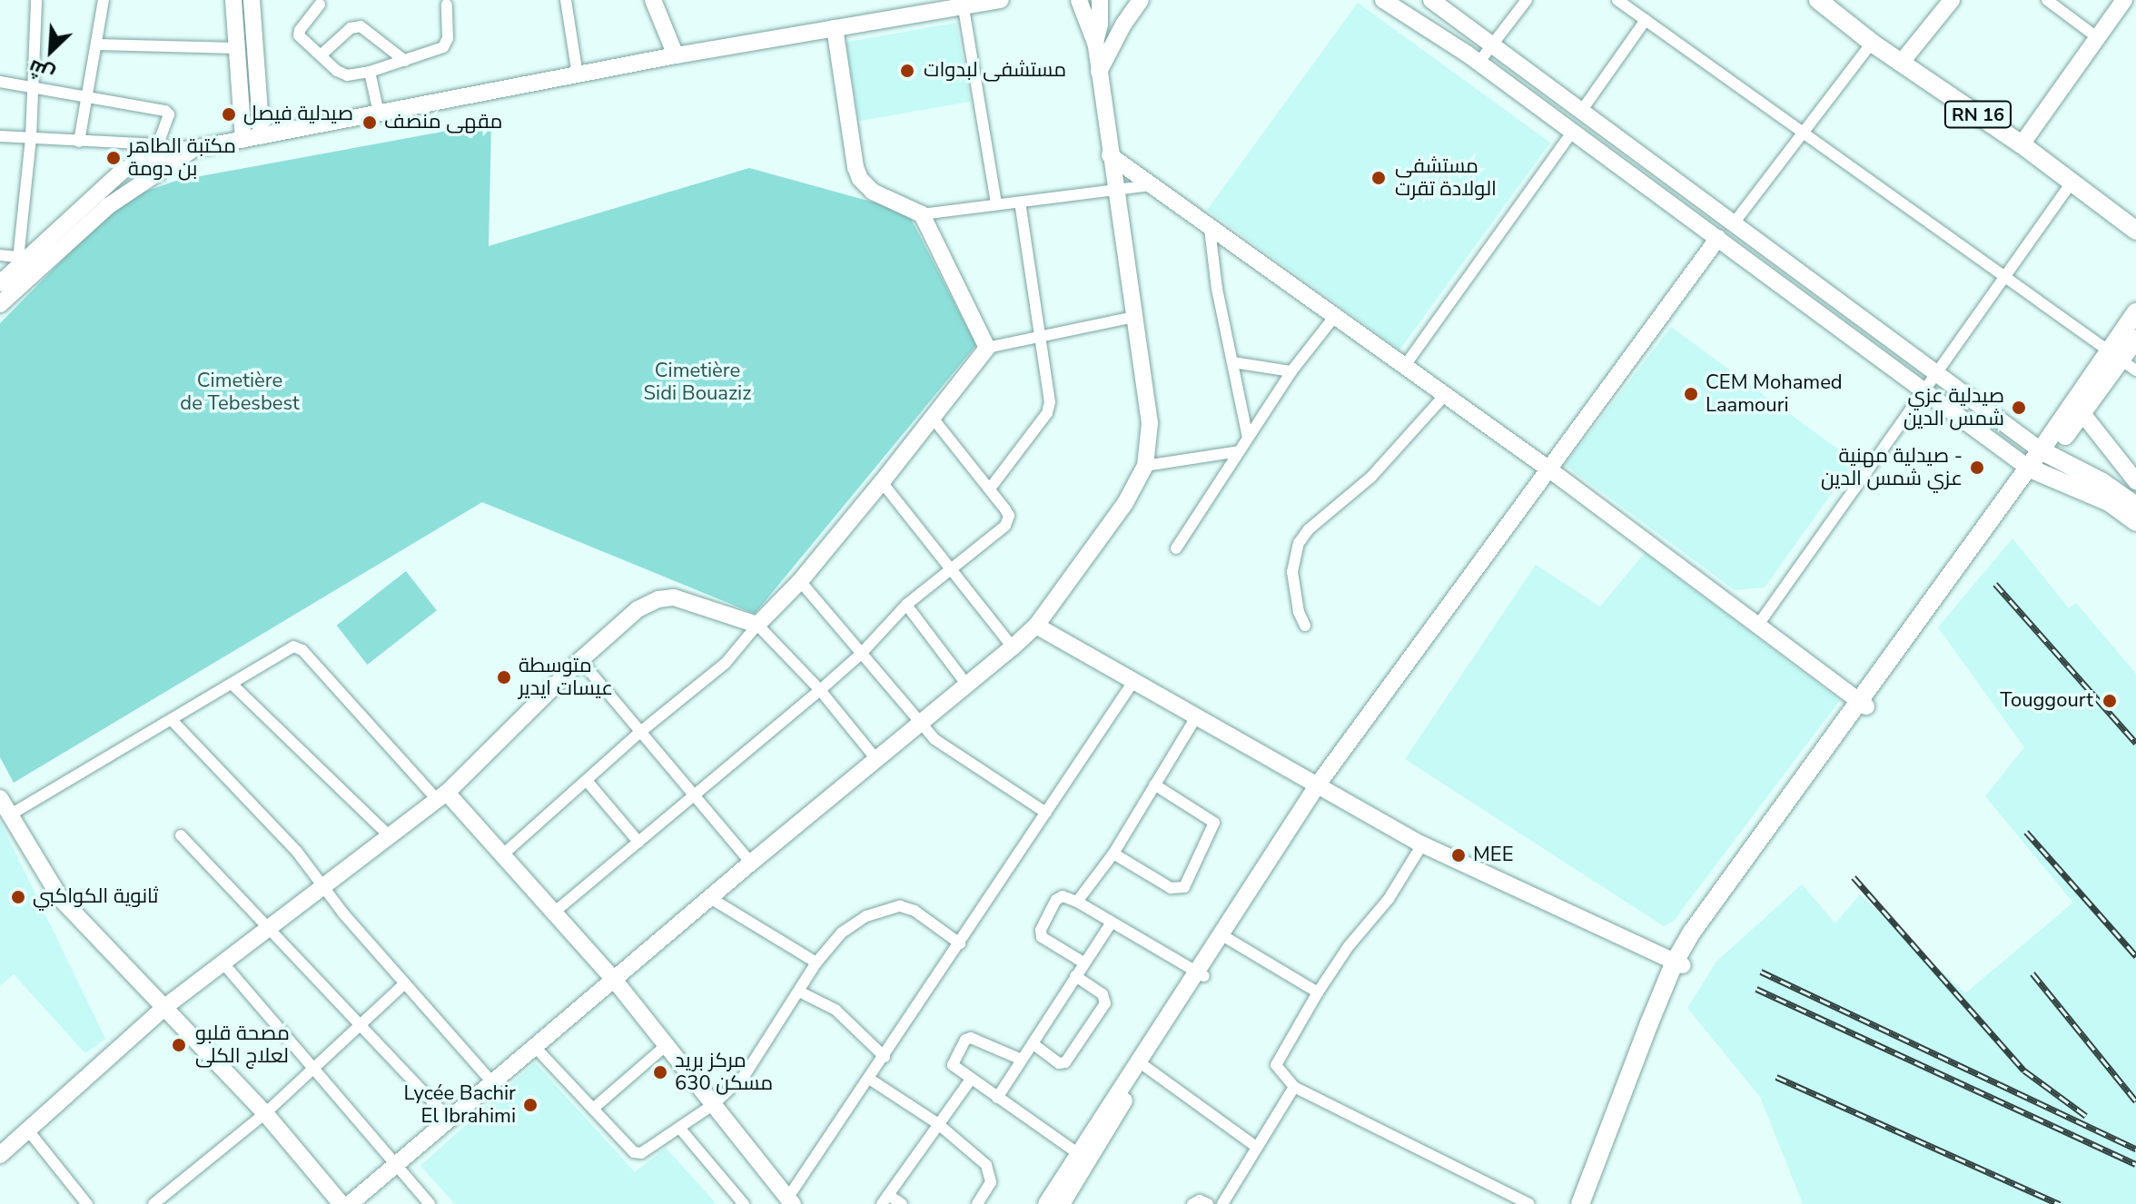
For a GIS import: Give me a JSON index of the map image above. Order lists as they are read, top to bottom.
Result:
{
  "streets": {
    "main road": ["RN 16"]
  },
  "parks": ["Cimetière Sidi Bouaziz", "Cimetière de Tebesbest"],
  "places": [
    "مستشفى لبدوات",
    "صيدلية فيصل",
    "مقهى منصف",
    "مكتبة الطاهر بن دومة",
    "مستشفى الولادة تقرت",
    "CEM Mohamed Laamouri",
    "صيدلية عزي شمس الدين",
    "صيدلية مهنية - عزي شمس الدين",
    "متوسطة عيسات ايدير",
    "Touggourt",
    "MEE",
    "ثانوية الكواكبي",
    "مصحة قلبو لعلاج الكلى",
    "مركز بريد 630 مسكن",
    "Lycée Bachir El Ibrahimi"
  ],
  "north": "bottom left"
}
